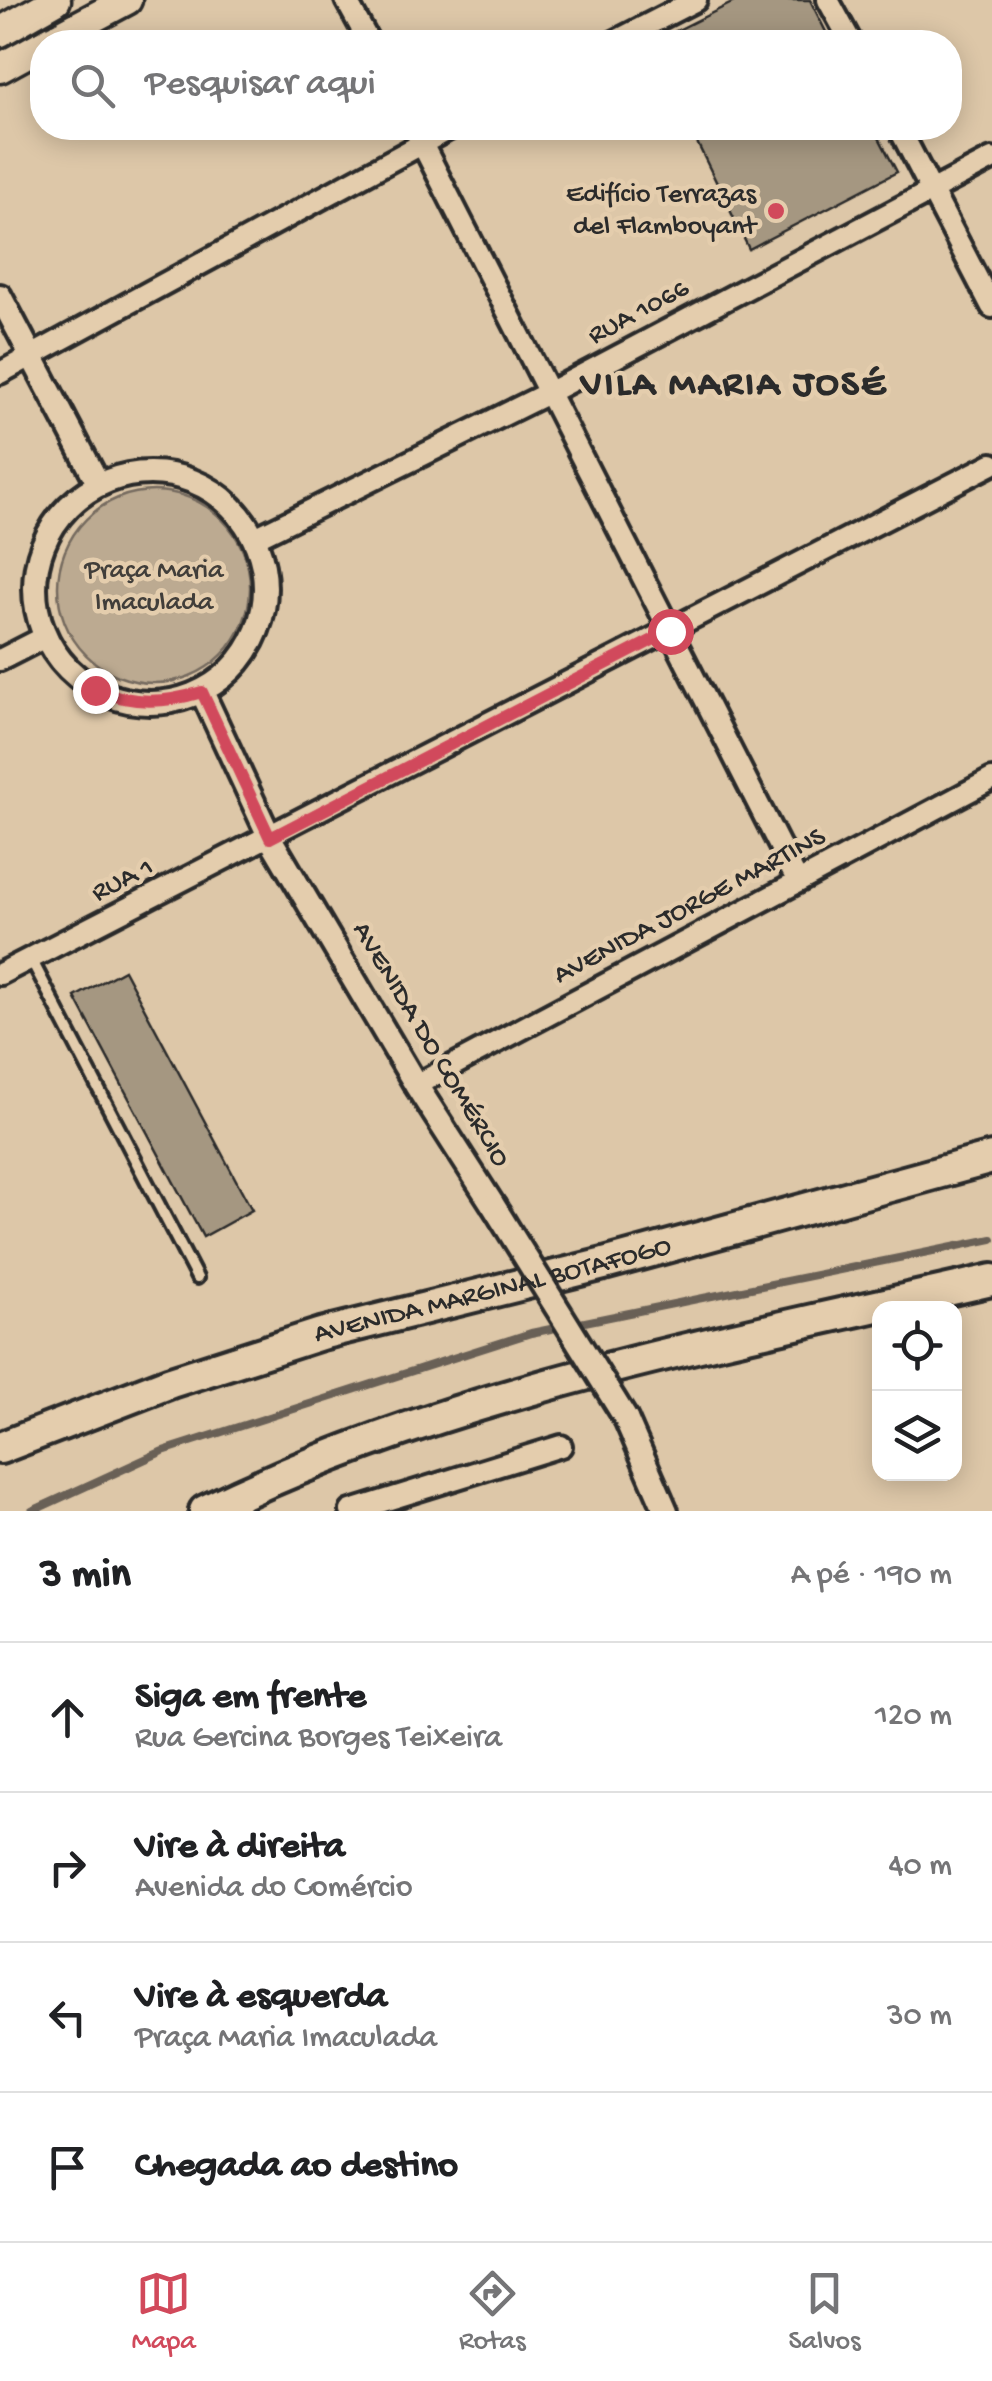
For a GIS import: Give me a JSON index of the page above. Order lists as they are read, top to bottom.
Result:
{
  "streets": {
    "main road": ["AVENIDA MARGINAL BOTAFOGO"],
    "street": [
      "RUA 1066",
      "RUA 1",
      "AVENIDA JORGE MARTINS",
      "AVENIDA DO COMÉRCIO"
    ]
  },
  "crossings": [
    ["RUA 1066", "AVENIDA DO COMÉRCIO"],
    ["RUA 1", "AVENIDA DO COMÉRCIO"],
    ["AVENIDA JORGE MARTINS", "AVENIDA DO COMÉRCIO"]
  ],
  "districts": ["VILA MARIA JOSÉ"],
  "parks": ["Praça Maria Imaculada"],
  "places": ["Edifício Terrazas del Flamboyant"],
  "page": {
    "search": "Pesquisar aqui",
    "heading": ["3 min", "A pé · 190 m"],
    "list": [
      ["Siga em frente", "Rua Gercina Borges Teixeira", "120 m"],
      ["Vire à direita", "Avenida do Comércio", "40 m"],
      ["Vire à esquerda", "Praça Maria Imaculada", "30 m"],
      "Chegada ao destino"
    ],
    "nav": ["Mapa", "Rotas", "Salvos"]
  }
}
